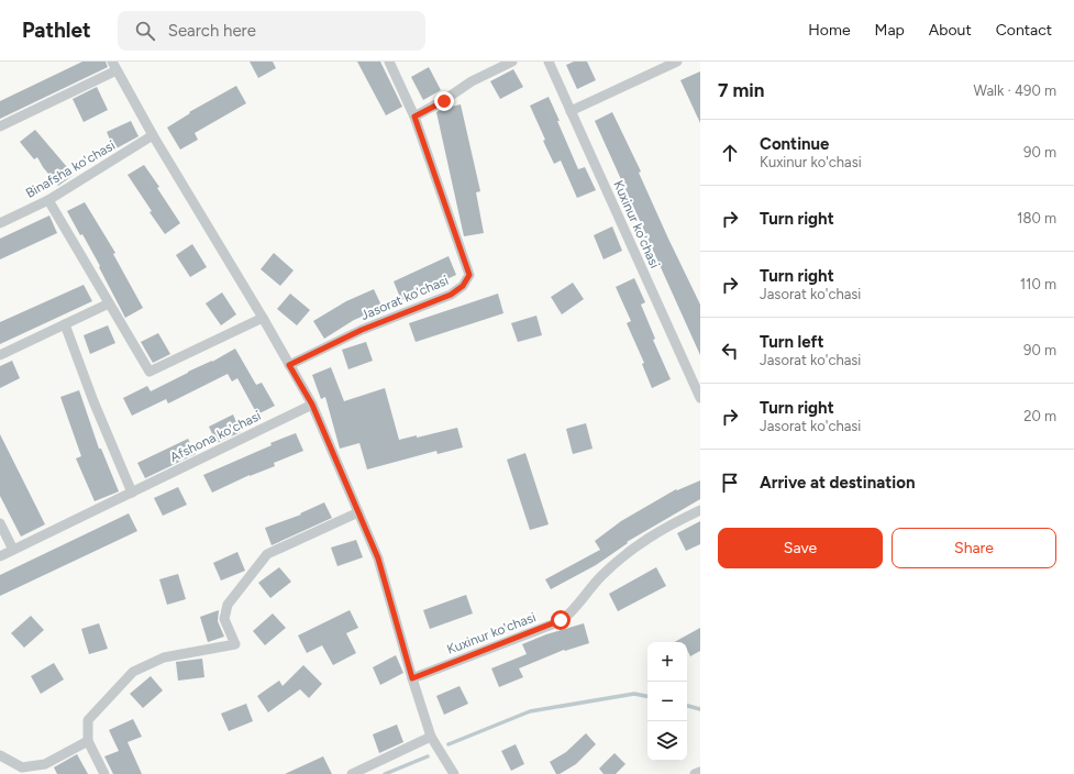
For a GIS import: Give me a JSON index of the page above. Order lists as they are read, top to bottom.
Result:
{
  "streets": {
    "street": [
      "Binafsha ko'chasi",
      "Kuxinur ko'chasi",
      "Jasorat ko'chasi",
      "Afshona ko'chasi"
    ]
  },
  "page": {
    "header": "Pathlet",
    "search": "Search here",
    "nav": [
      "Home",
      "Map",
      "About",
      "Contact"
    ],
    "heading": ["7 min", "Walk · 490 m"],
    "list": [
      ["Continue", "Kuxinur ko'chasi", "90 m"],
      ["Turn right", "180 m"],
      ["Turn right", "Jasorat ko'chasi", "110 m"],
      ["Turn left", "Jasorat ko'chasi", "90 m"],
      ["Turn right", "Jasorat ko'chasi", "20 m"],
      "Arrive at destination"
    ],
    "buttons": ["Save", "Share"],
    "map_buttons": ["+", "−"]
  }
}
